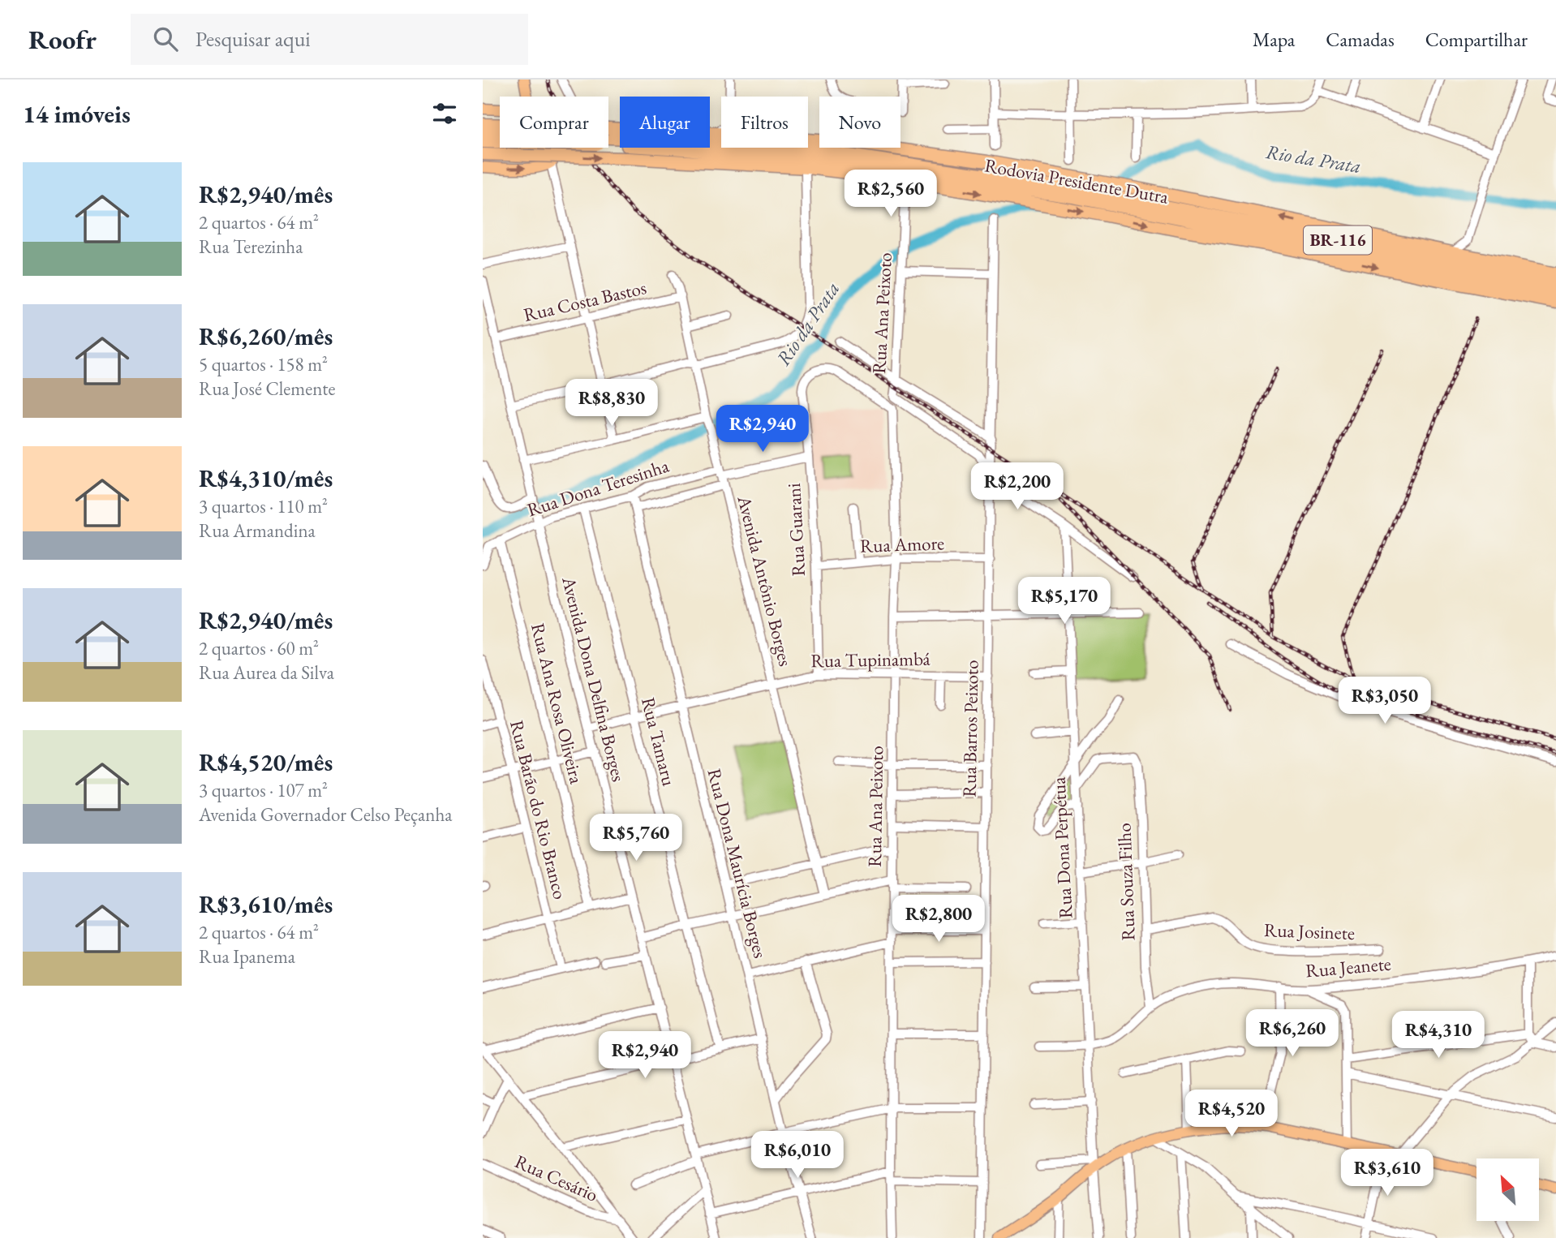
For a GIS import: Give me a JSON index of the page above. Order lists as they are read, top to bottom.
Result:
{
  "streets": {
    "highway": ["Rodovia Presidente Dutra", "BR-116"],
    "street": [
      "Rua Costa Bastos",
      "Rua Ana Peixoto",
      "Rua Dona Teresinha",
      "Rua Guarani",
      "Rua Amore",
      "Avenida Antônio Borges",
      "Rua Tupinambá",
      "Avenida Dona Delfina Borges",
      "Rua Ana Rosa Oliveira",
      "Rua Barros Peixoto",
      "Rua Tamaru",
      "Rua Barão do Rio Branco",
      "Rua Dona Perpétua",
      "Rua Dona Maurícia Borges",
      "Rua Souza Filho",
      "Rua Josinete",
      "Rua Jeanete",
      "Rua Cesário"
    ]
  },
  "crossings": [
    ["Rua Costa Bastos", "Avenida Antônio Borges"],
    ["Rua Costa Bastos", "Avenida Dona Delfina Borges"],
    ["Rua Ana Peixoto", "Rua Guarani"],
    ["Rua Ana Peixoto", "Rua Amore"],
    ["Rua Ana Peixoto", "Rua Tupinambá"],
    ["Rua Ana Peixoto", "Rua Barros Peixoto"],
    ["Rua Dona Teresinha", "Rua Guarani"],
    ["Rua Dona Teresinha", "Avenida Antônio Borges"],
    ["Rua Dona Teresinha", "Avenida Dona Delfina Borges"],
    ["Rua Dona Teresinha", "Rua Ana Rosa Oliveira"],
    ["Rua Dona Teresinha", "Rua Tamaru"],
    ["Rua Dona Teresinha", "Rua Dona Maurícia Borges"],
    ["Rua Guarani", "Rua Amore"],
    ["Rua Guarani", "Rua Tupinambá"],
    ["Rua Amore", "Rua Barros Peixoto"],
    ["Avenida Antônio Borges", "Rua Tupinambá"],
    ["Rua Tupinambá", "Avenida Dona Delfina Borges"],
    ["Rua Tupinambá", "Rua Barros Peixoto"],
    ["Rua Tupinambá", "Rua Tamaru"],
    ["Rua Tupinambá", "Rua Dona Maurícia Borges"],
    ["Rua Dona Perpétua", "Rua Souza Filho"],
    ["Rua Dona Perpétua", "Rua Jeanete"],
    ["Rua Souza Filho", "Rua Josinete"],
    ["Rua Souza Filho", "Rua Jeanete"]
  ],
  "water": ["Rio da Prata"],
  "north": "top left",
  "page": {
    "header": "Roofr",
    "search": "Pesquisar aqui",
    "nav": ["Mapa", "Camadas", "Compartilhar"],
    "heading": "14 imóveis",
    "chip": [
      "Comprar",
      "Alugar",
      "Filtros",
      "Novo"
    ],
    "list": [
      {
        "name": "R$2,940/mês",
        "note": "2 quartos · 64 m² · Rua Terezinha"
      },
      {
        "name": "R$6,260/mês",
        "note": "5 quartos · 158 m² · Rua José Clemente"
      },
      {
        "name": "R$4,310/mês",
        "note": "3 quartos · 110 m² · Rua Armandina"
      },
      {
        "name": "R$2,940/mês",
        "note": "2 quartos · 60 m² · Rua Aurea da Silva"
      },
      {
        "name": "R$4,520/mês",
        "note": "3 quartos · 107 m² · Avenida Governador Celso Peçanha"
      },
      {
        "name": "R$3,610/mês",
        "note": "2 quartos · 64 m² · Rua Ipanema"
      }
    ],
    "price": [
      "R$2,560",
      "R$8,830",
      "R$2,940",
      "R$2,200",
      "R$5,170",
      "R$3,050",
      "R$5,760",
      "R$2,800",
      "R$6,260",
      "R$4,310",
      "R$2,940",
      "R$4,520",
      "R$6,010",
      "R$3,610"
    ]
  }
}
